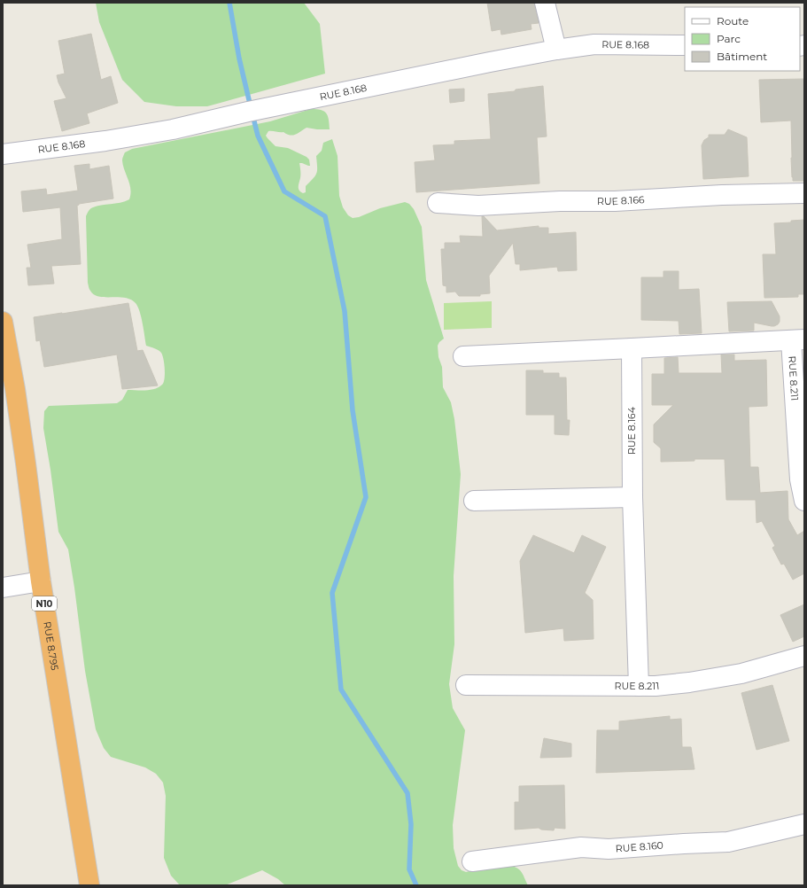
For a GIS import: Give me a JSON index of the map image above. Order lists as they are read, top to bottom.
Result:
{
  "streets": {
    "highway": ["N10", "RUE 8.795"],
    "street": [
      "RUE 8.168",
      "RUE 8.166",
      "RUE 8.211",
      "RUE 8.164",
      "RUE 8.160"
    ]
  },
  "crossings": [
    ["RUE 8.211", "RUE 8.164"]
  ],
  "legend": ["Route", "Parc", "Bâtiment"]
}
